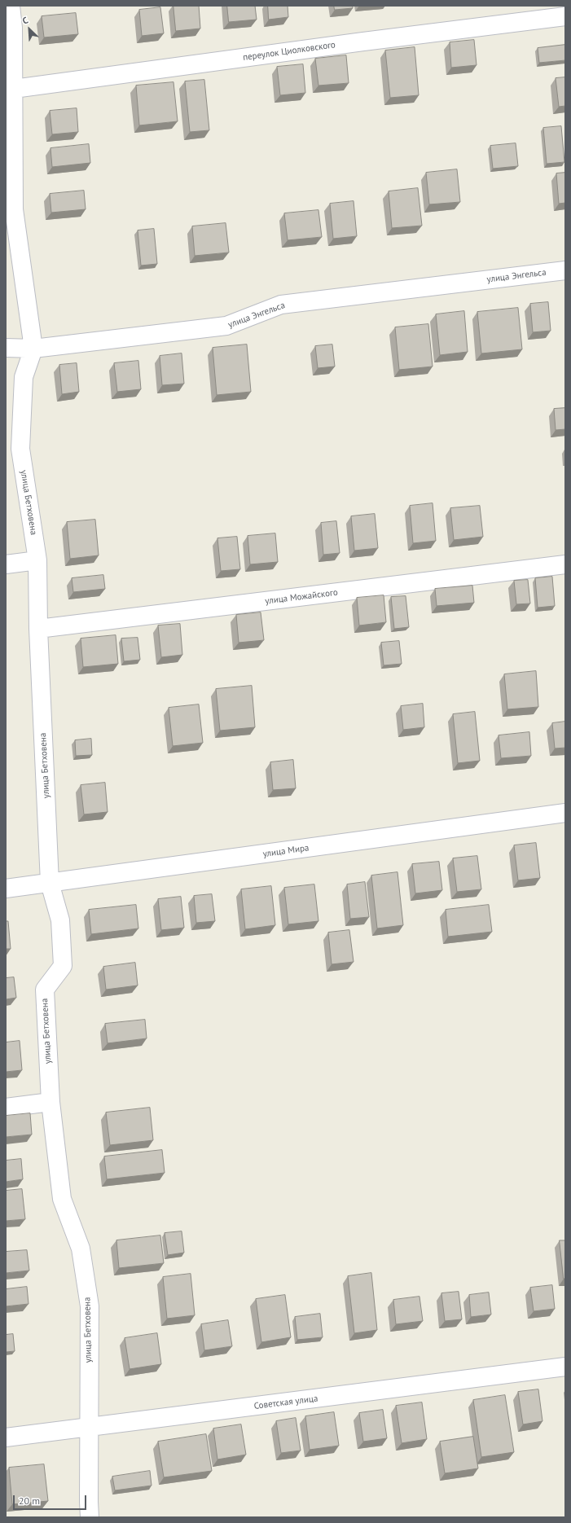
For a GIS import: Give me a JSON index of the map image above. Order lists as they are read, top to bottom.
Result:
{
  "streets": {
    "street": [
      "переулок Циолковского",
      "улица Энгельса",
      "улица Бетховена",
      "улица Можайского",
      "улица Мира",
      "Советская улица"
    ]
  },
  "crossings": [
    ["переулок Циолковского", "улица Бетховена"],
    ["улица Энгельса", "улица Бетховена"],
    ["улица Бетховена", "улица Можайского"],
    ["улица Бетховена", "улица Мира"],
    ["улица Бетховена", "Советская улица"]
  ],
  "scale_bar": "20 m",
  "north": "top left"
}
